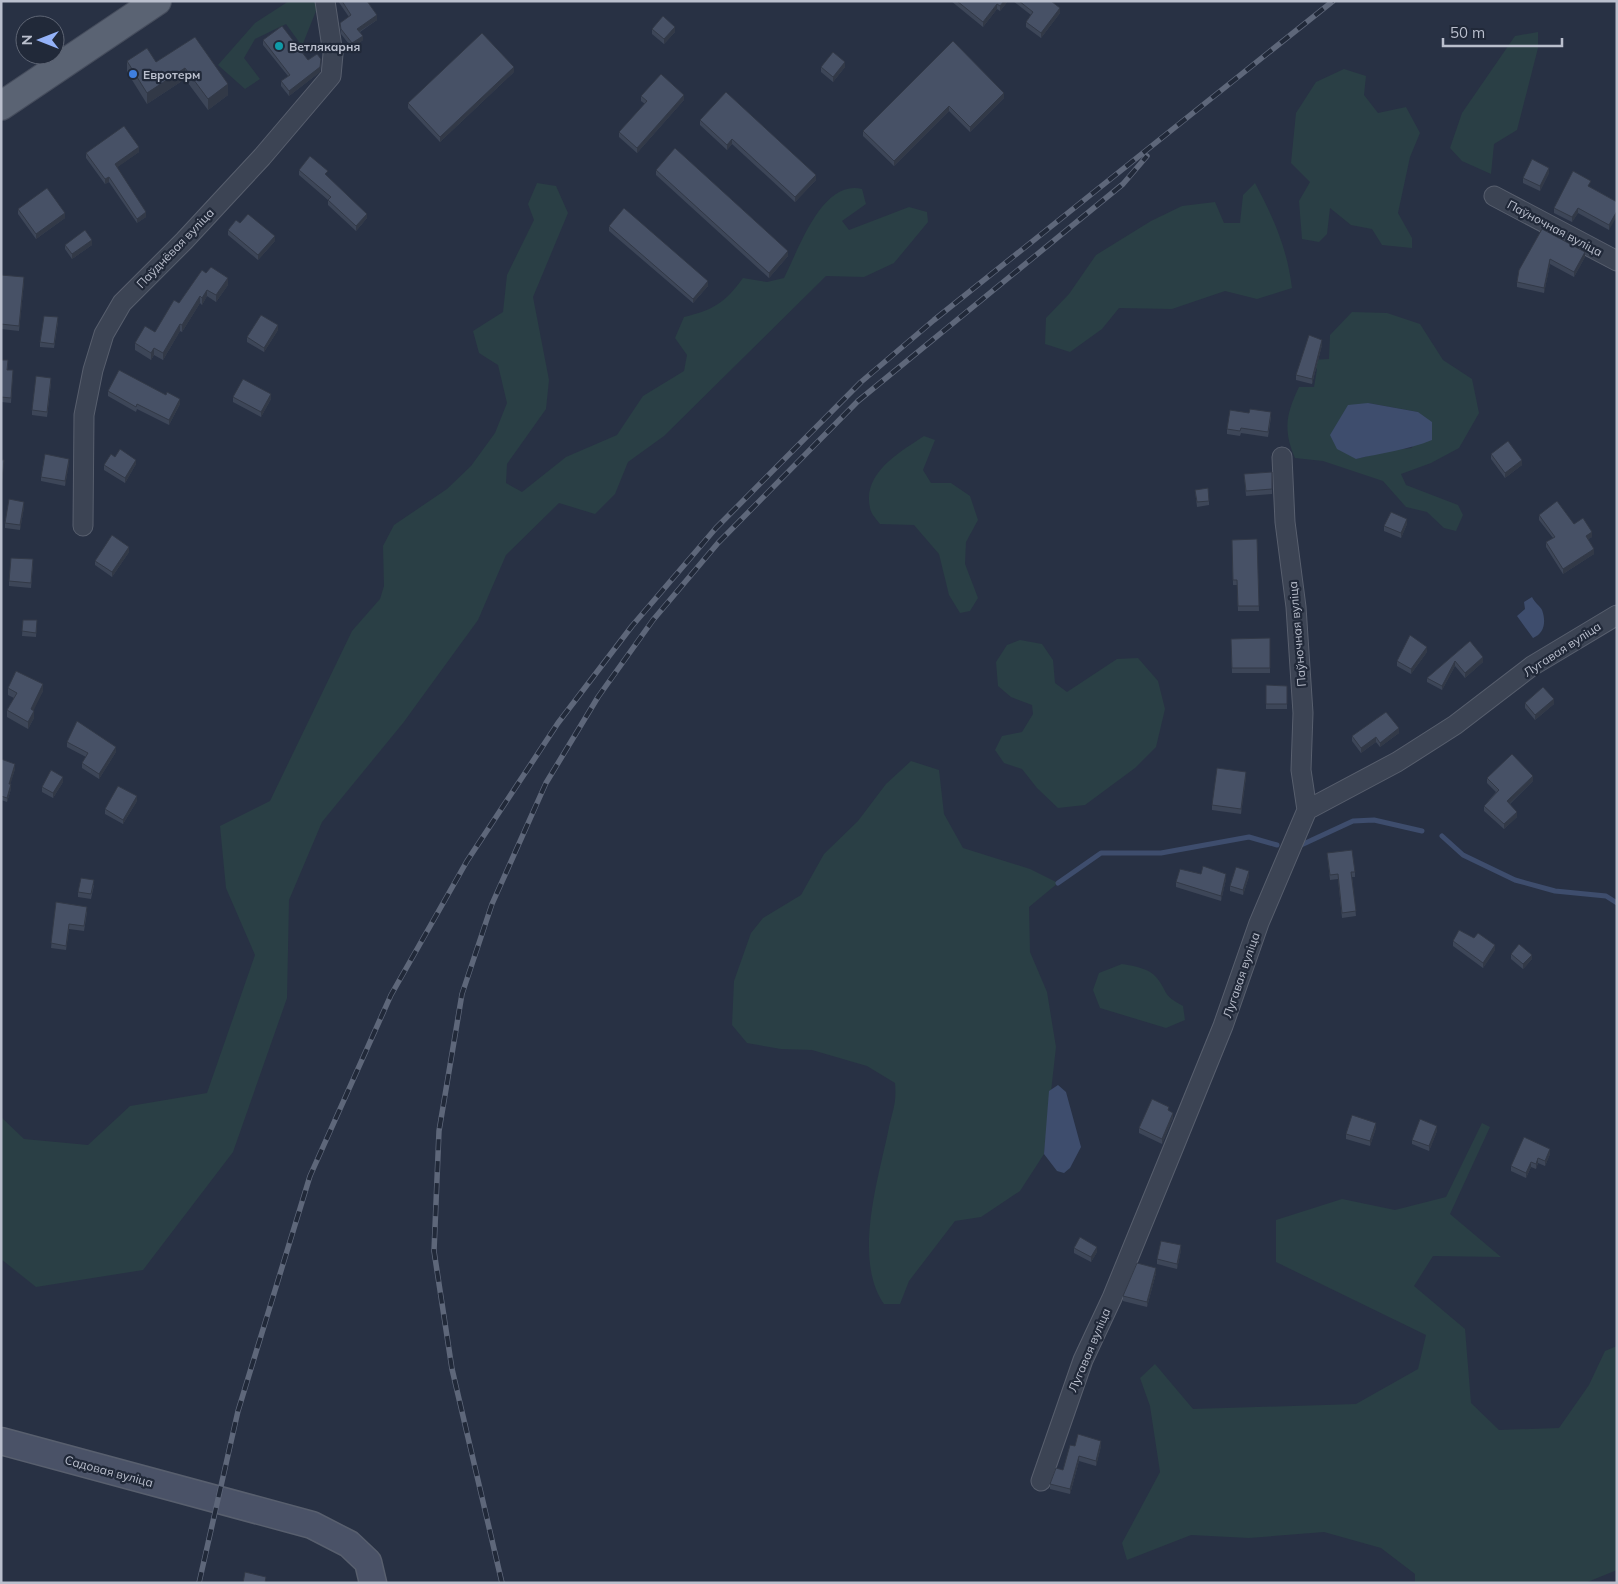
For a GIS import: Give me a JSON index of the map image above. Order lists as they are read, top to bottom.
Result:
{
  "streets": {
    "street": [
      "Паўночная вуліца",
      "Паўднёвая вуліца",
      "Лугавая вуліца",
      "Садовая вуліца"
    ]
  },
  "crossings": [
    ["Паўночная вуліца", "Лугавая вуліца"]
  ],
  "places": ["Ветлякарня", "Евротерм"],
  "scale_bar": "50 m",
  "north": "left"
}
